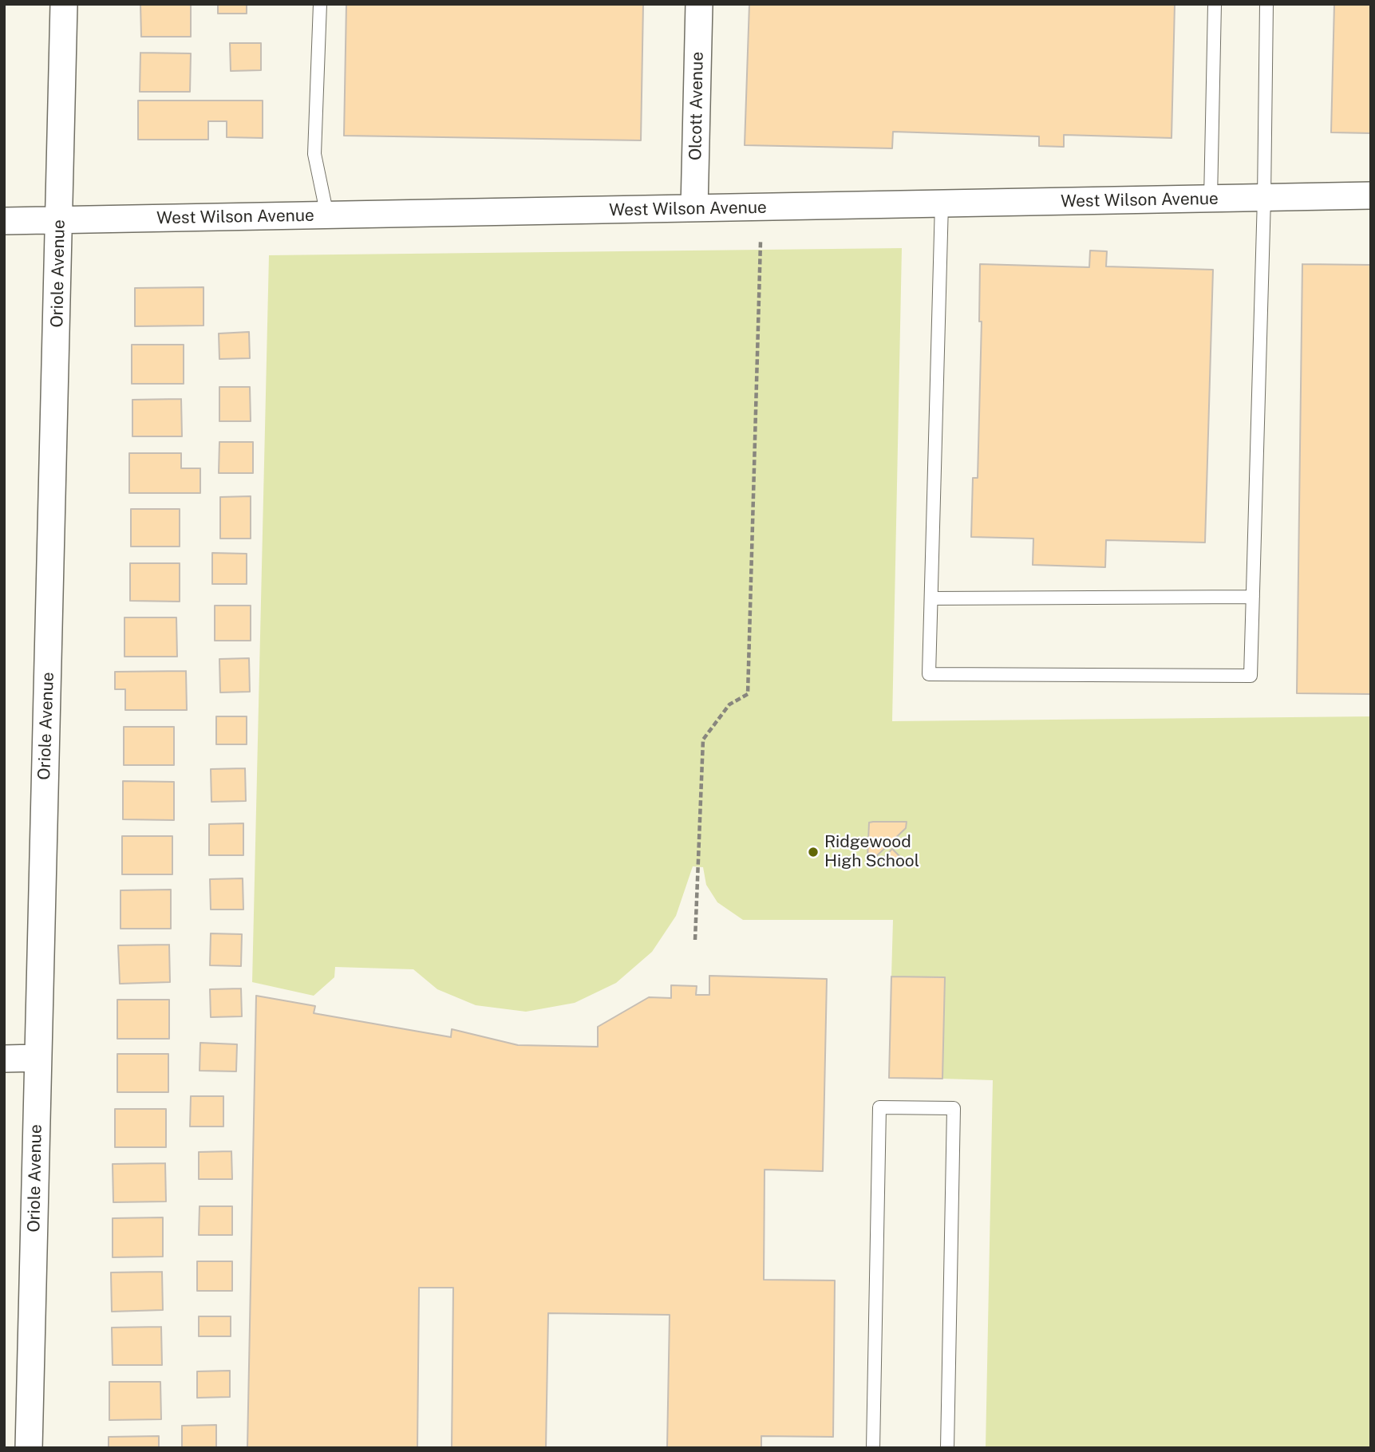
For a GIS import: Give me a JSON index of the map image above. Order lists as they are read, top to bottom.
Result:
{
  "streets": {
    "street": ["Olcott Avenue", "West Wilson Avenue", "Oriole Avenue"]
  },
  "crossings": [
    ["Olcott Avenue", "West Wilson Avenue"],
    ["West Wilson Avenue", "Oriole Avenue"]
  ],
  "places": ["Ridgewood High School"]
}
